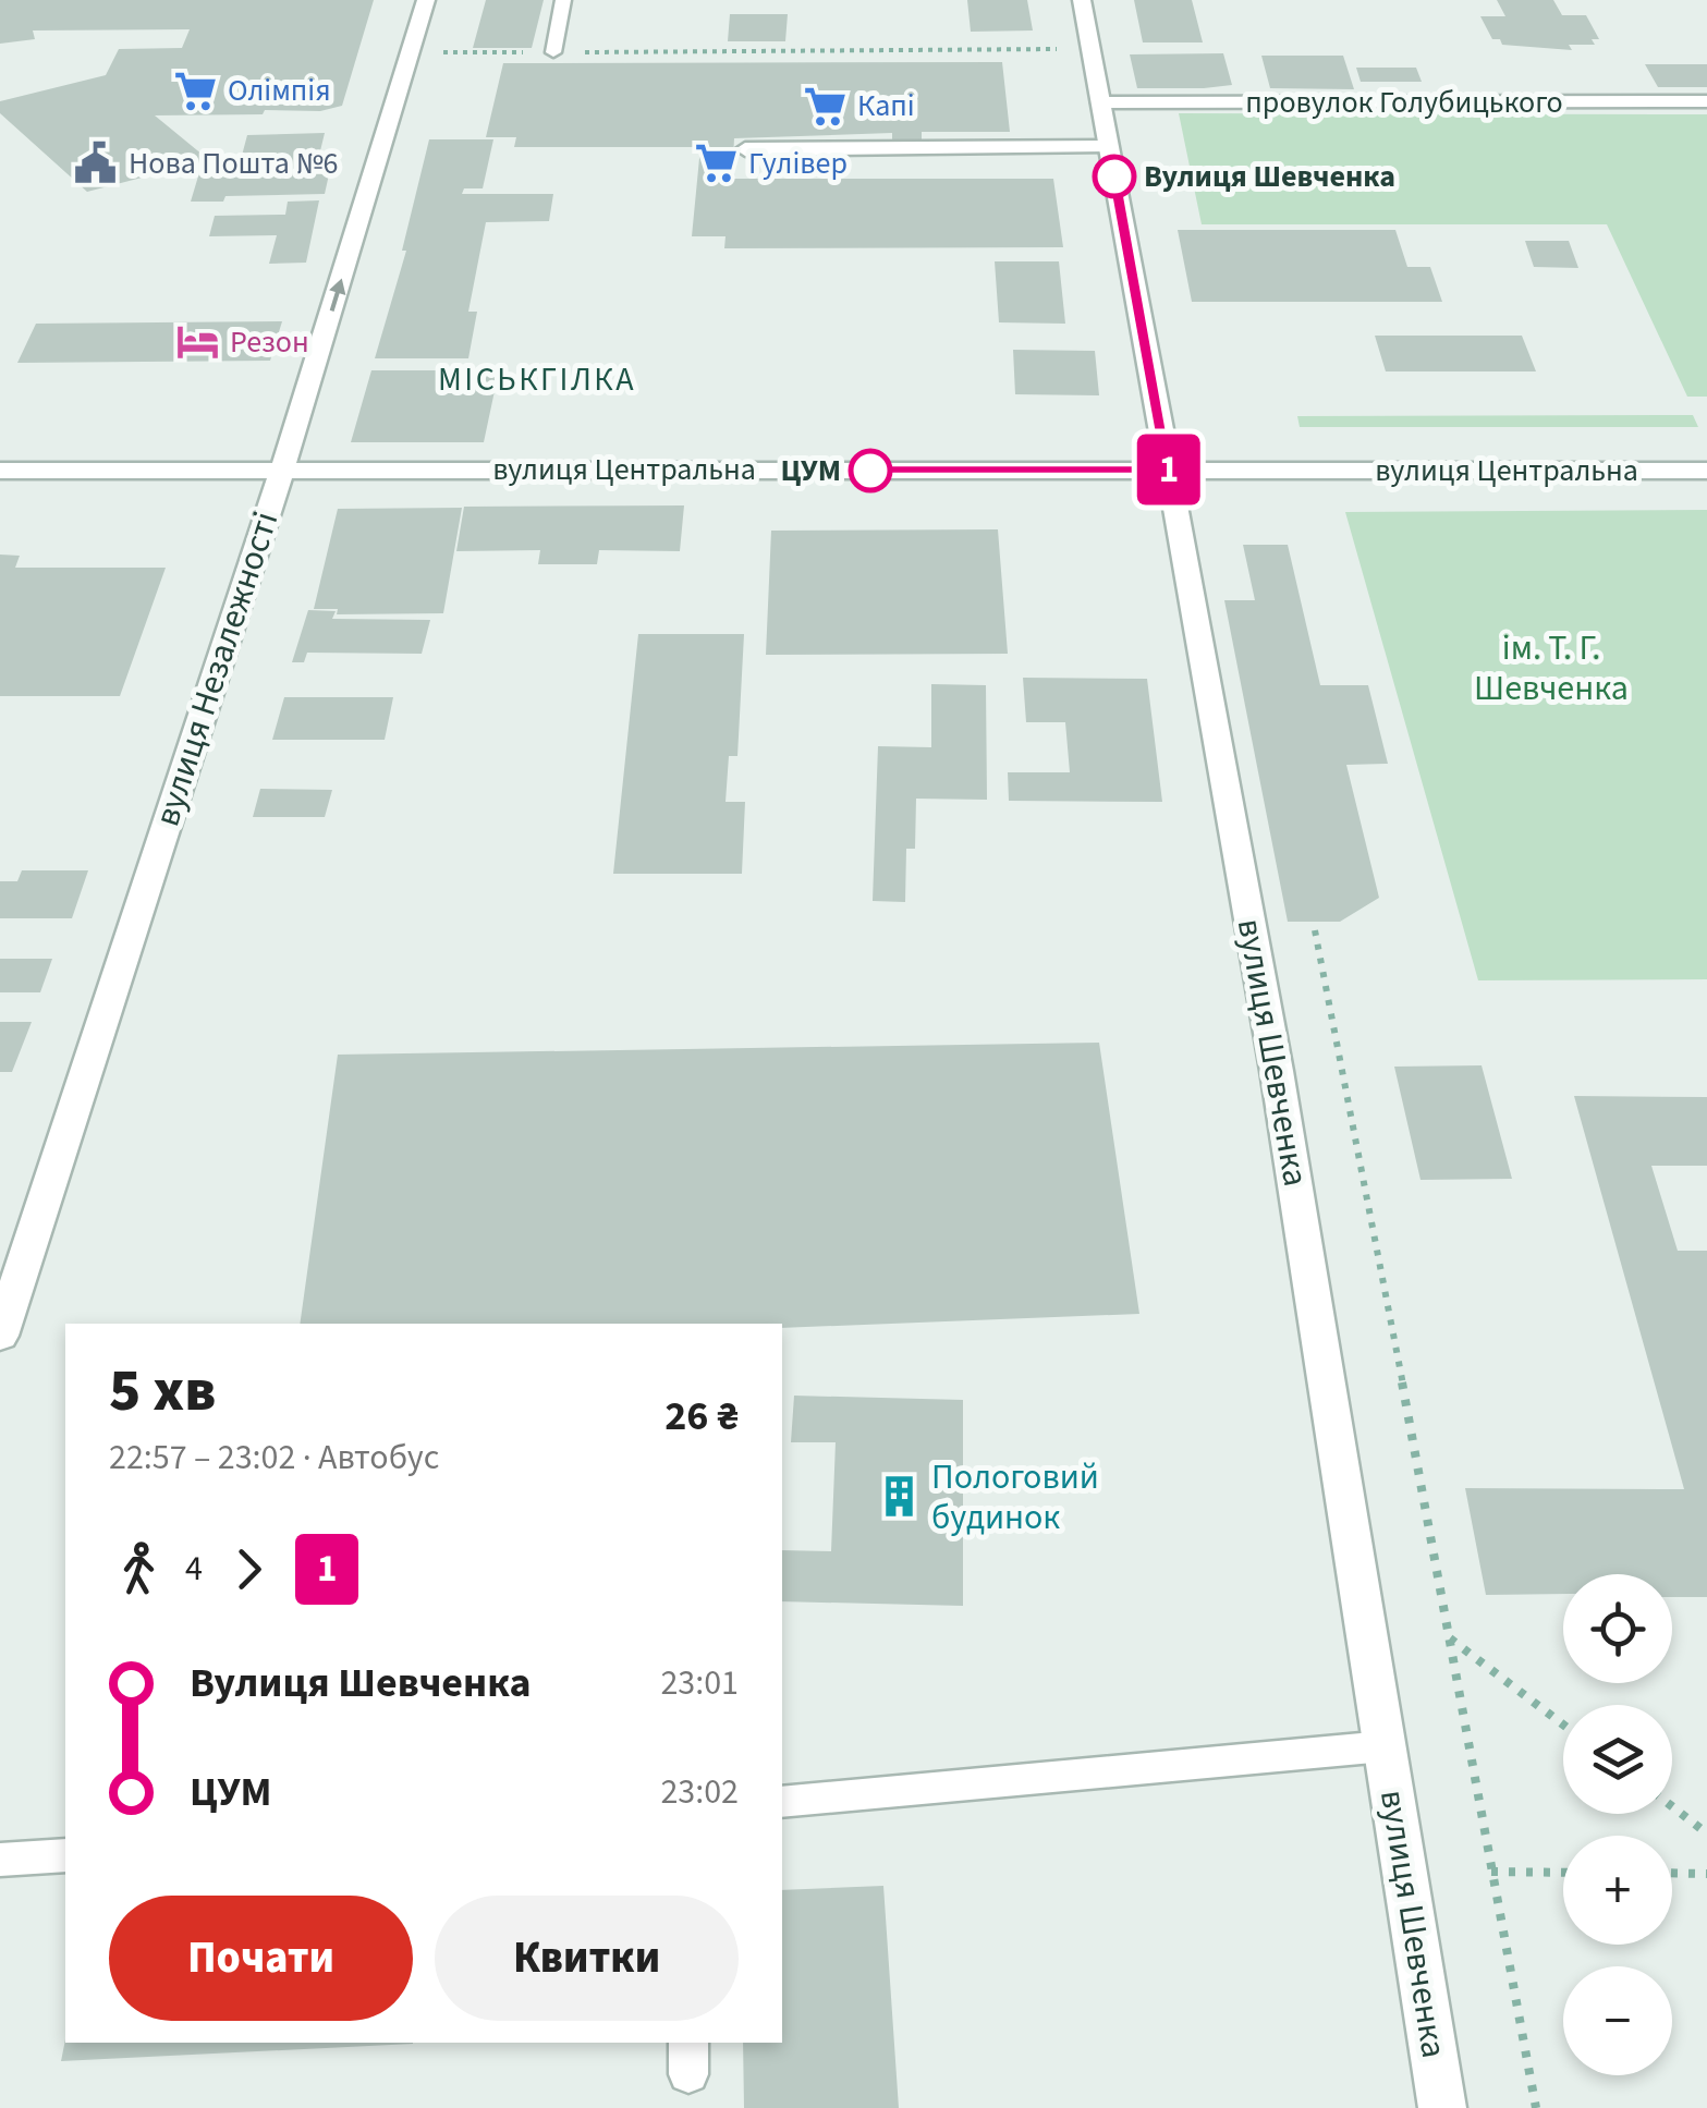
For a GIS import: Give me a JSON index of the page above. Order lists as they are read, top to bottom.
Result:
{
  "streets": {
    "street": [
      "провулок Голубицького",
      "вулиця Центральна",
      "вулиця Незалежності",
      "вулиця Шевченка"
    ]
  },
  "crossings": [
    ["провулок Голубицького", "вулиця Шевченка"],
    ["вулиця Центральна", "вулиця Незалежності"],
    ["вулиця Центральна", "вулиця Шевченка"]
  ],
  "districts": ["МІСЬКГІЛКА"],
  "parks": ["ім. Т. Г. Шевченка"],
  "places": {
    "supermarket": ["Олімпія", "Капі", "Гулівер"],
    "public building": ["Нова Пошта №6"],
    "other": ["Вулиця Шевченка", "ЦУМ"],
    "hotel": ["Резон"],
    "building": ["Пологовий будинок"]
  },
  "lines": ["bus line 1"],
  "page": {
    "on_map": "1",
    "heading": ["5 хв", "22:57 – 23:02 · Автобус", "26 ₴"],
    "legs": ["4", "1"],
    "map_buttons": ["+", "−"],
    "list": [
      {
        "name": "Вулиця Шевченка",
        "value": "23:01"
      },
      {
        "name": "ЦУМ",
        "value": "23:02"
      }
    ],
    "buttons": ["Почати", "Квитки"]
  }
}
